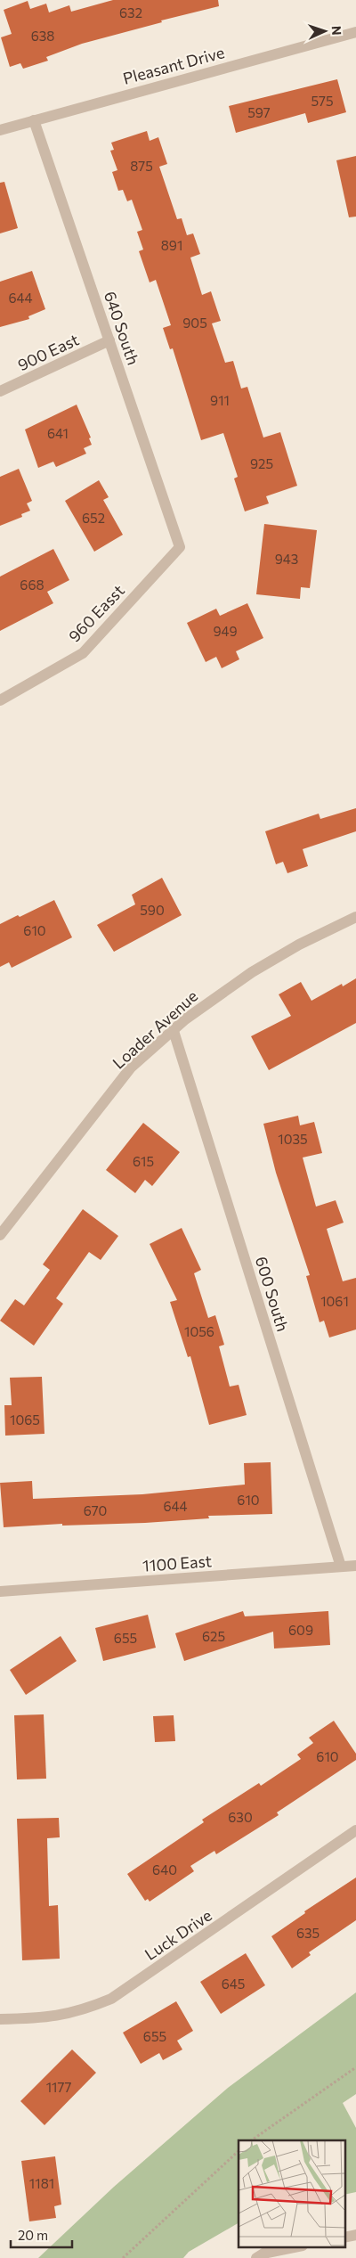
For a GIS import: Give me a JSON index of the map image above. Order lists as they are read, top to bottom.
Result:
{
  "streets": {
    "street": [
      "Pleasant Drive",
      "640 South",
      "900 East",
      "960 Easst",
      "Loader Avenue",
      "600 South",
      "1100 East",
      "Luck Drive"
    ]
  },
  "crossings": [
    ["Pleasant Drive", "640 South"],
    ["640 South", "900 East"],
    ["640 South", "960 Easst"],
    ["Loader Avenue", "600 South"],
    ["600 South", "1100 East"]
  ],
  "house_numbers": [
    "632",
    "638",
    "575",
    "597",
    "875",
    "891",
    "644",
    "905",
    "911",
    "641",
    "925",
    "652",
    "943",
    "668",
    "949",
    "590",
    "610",
    "1035",
    "615",
    "1061",
    "1056",
    "1065",
    "610",
    "644",
    "670",
    "609",
    "625",
    "655",
    "610",
    "630",
    "640",
    "635",
    "645",
    "655",
    "1177",
    "1181"
  ],
  "scale_bar": "20 m",
  "north": "right"
}
